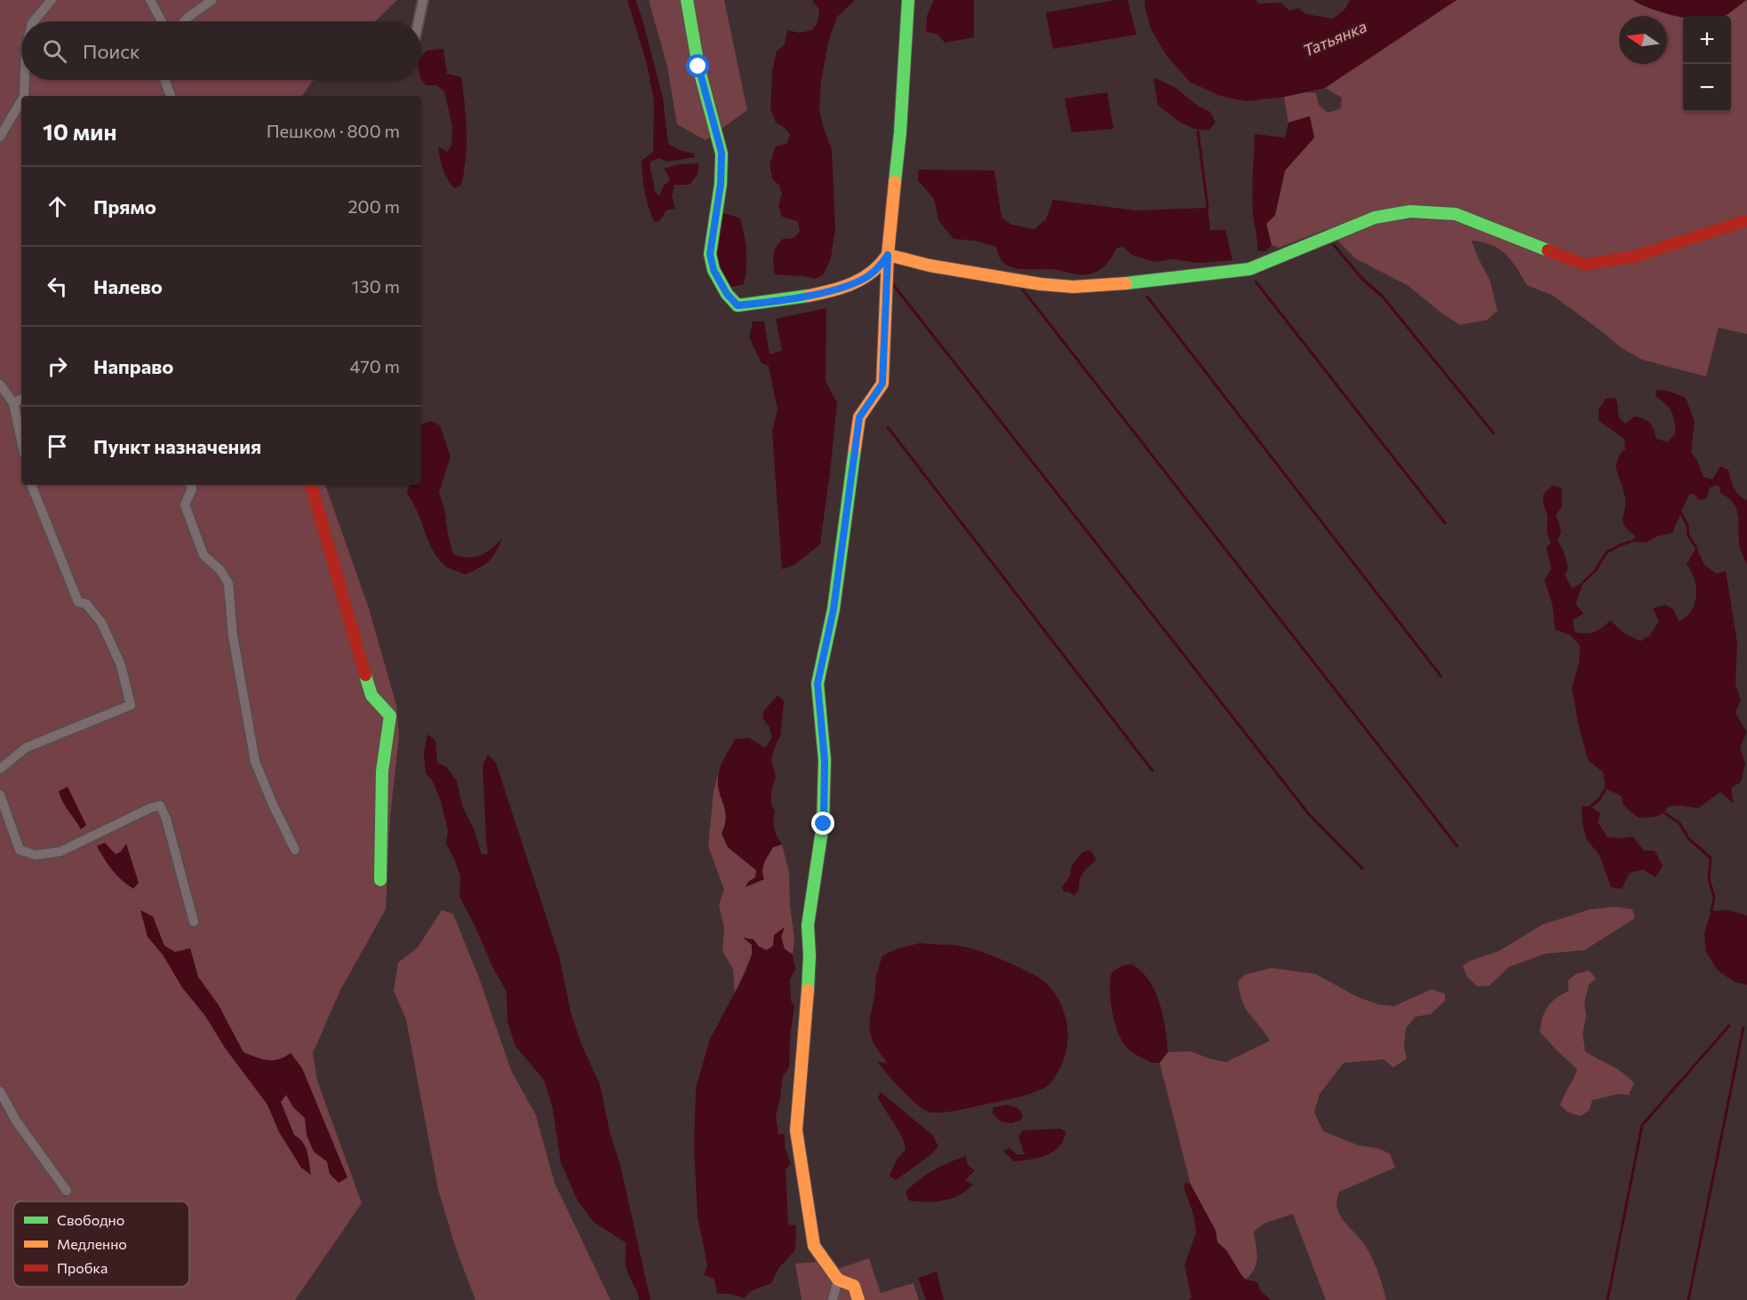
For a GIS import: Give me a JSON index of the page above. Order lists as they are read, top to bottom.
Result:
{
  "water": ["Татьянка"],
  "legend": ["Свободно", "Медленно", "Пробка"],
  "north": "left",
  "page": {
    "map_buttons": ["+", "−"],
    "search": "Поиск",
    "heading": ["10 мин", "Пешком · 800 m"],
    "list": [
      ["Прямо", "200 m"],
      ["Налево", "130 m"],
      ["Направо", "470 m"],
      "Пункт назначения"
    ]
  }
}
